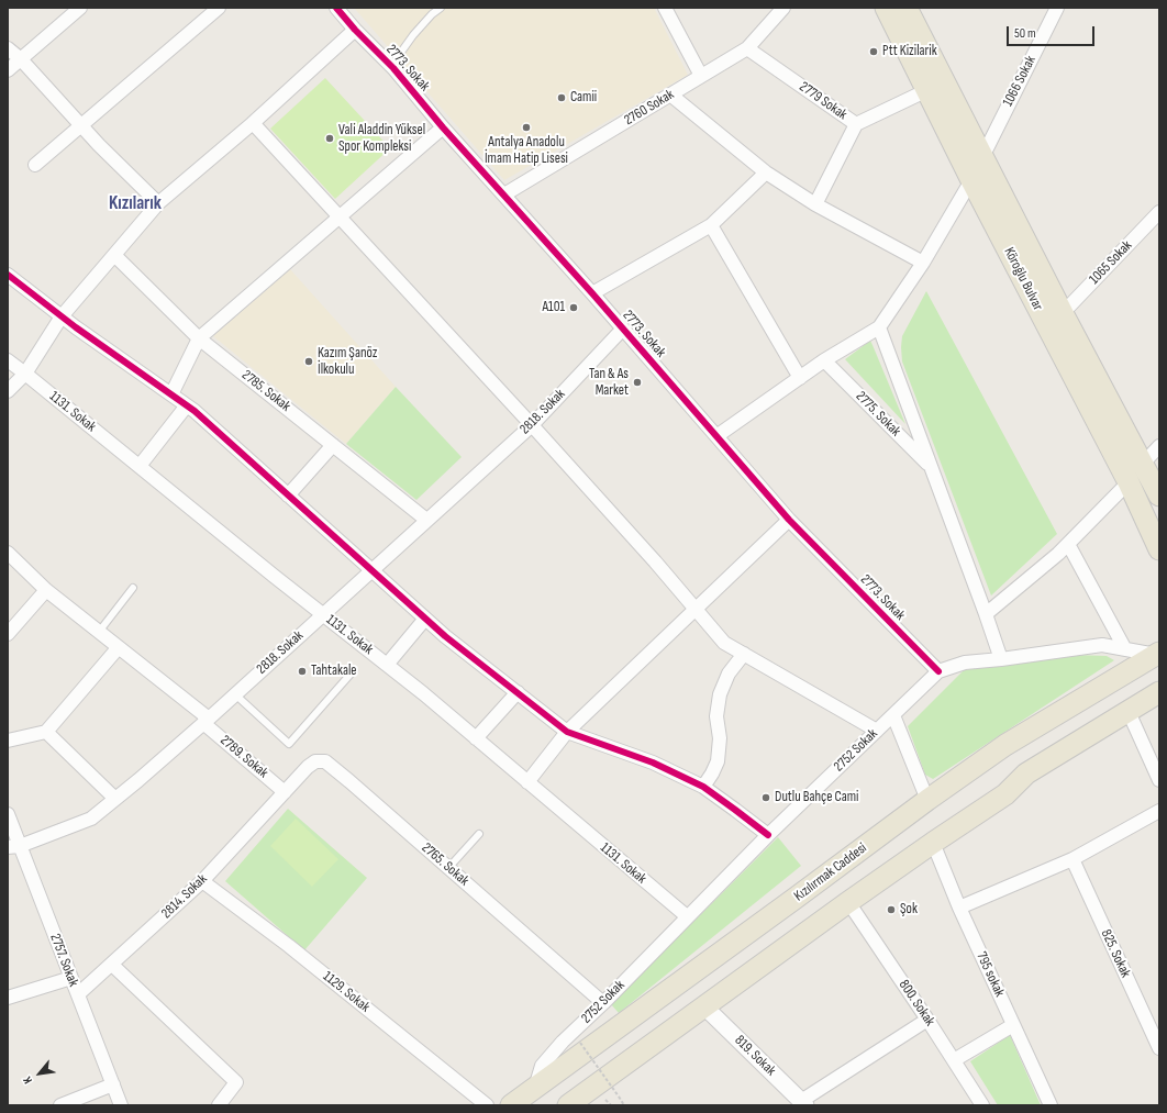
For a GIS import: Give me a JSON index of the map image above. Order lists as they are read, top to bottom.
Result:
{
  "streets": {
    "main road": ["Köroğlu Bulvar", "Kızılırmak Caddesi"],
    "street": [
      "2773. Sokak",
      "1066 Sokak",
      "2779 Sokak",
      "2760 Sokak",
      "1065 Sokak",
      "2785. Sokak",
      "1131. Sokak",
      "2818. Sokak",
      "2775. Sokak",
      "2752 Sokak",
      "2789. Sokak",
      "2765. Sokak",
      "2814. Sokak",
      "825. Sokak",
      "2757. Sokak",
      "795 sokak",
      "1129. Sokak",
      "800. Sokak",
      "819. Sokak"
    ]
  },
  "crossings": [
    ["2773. Sokak", "2760 Sokak"],
    ["2773. Sokak", "2818. Sokak"],
    ["2773. Sokak", "2752 Sokak"],
    ["1066 Sokak", "Köroğlu Bulvar"],
    ["2779 Sokak", "2760 Sokak"],
    ["2779 Sokak", "Köroğlu Bulvar"],
    ["1065 Sokak", "Köroğlu Bulvar"],
    ["2785. Sokak", "2818. Sokak"],
    ["1131. Sokak", "2818. Sokak"],
    ["1131. Sokak", "2752 Sokak"],
    ["2818. Sokak", "2789. Sokak"],
    ["2818. Sokak", "2757. Sokak"],
    ["2752 Sokak", "2765. Sokak"],
    ["2752 Sokak", "Kızılırmak Caddesi"],
    ["2789. Sokak", "2765. Sokak"],
    ["2789. Sokak", "2814. Sokak"],
    ["2765. Sokak", "2814. Sokak"],
    ["2814. Sokak", "2757. Sokak"],
    ["2814. Sokak", "1129. Sokak"]
  ],
  "districts": ["Kızılarık"],
  "places": [
    "Ptt Kizilarik",
    "Camii",
    "Antalya Anadolu İmam Hatip Lisesi",
    "Vali Aladdin Yüksel Spor Kompleksi",
    "A101",
    "Kazım Şanöz İlkokulu",
    "Tan & As Market",
    "Tahtakale",
    "Dutlu Bahçe Cami",
    "Şok"
  ],
  "scale_bar": "50 m",
  "north": "bottom left"
}
